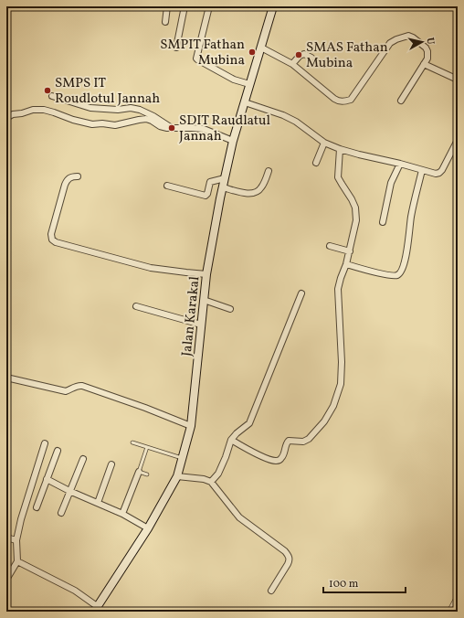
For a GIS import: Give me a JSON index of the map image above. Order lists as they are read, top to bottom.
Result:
{
  "streets": {
    "main road": ["Jalan Karakal"]
  },
  "places": [
    "SMPIT Fathan Mubina",
    "SMAS Fathan Mubina",
    "SMPS IT Roudlotul Jannah",
    "SDIT Raudlatul Jannah"
  ],
  "scale_bar": "100 m",
  "north": "right"
}
